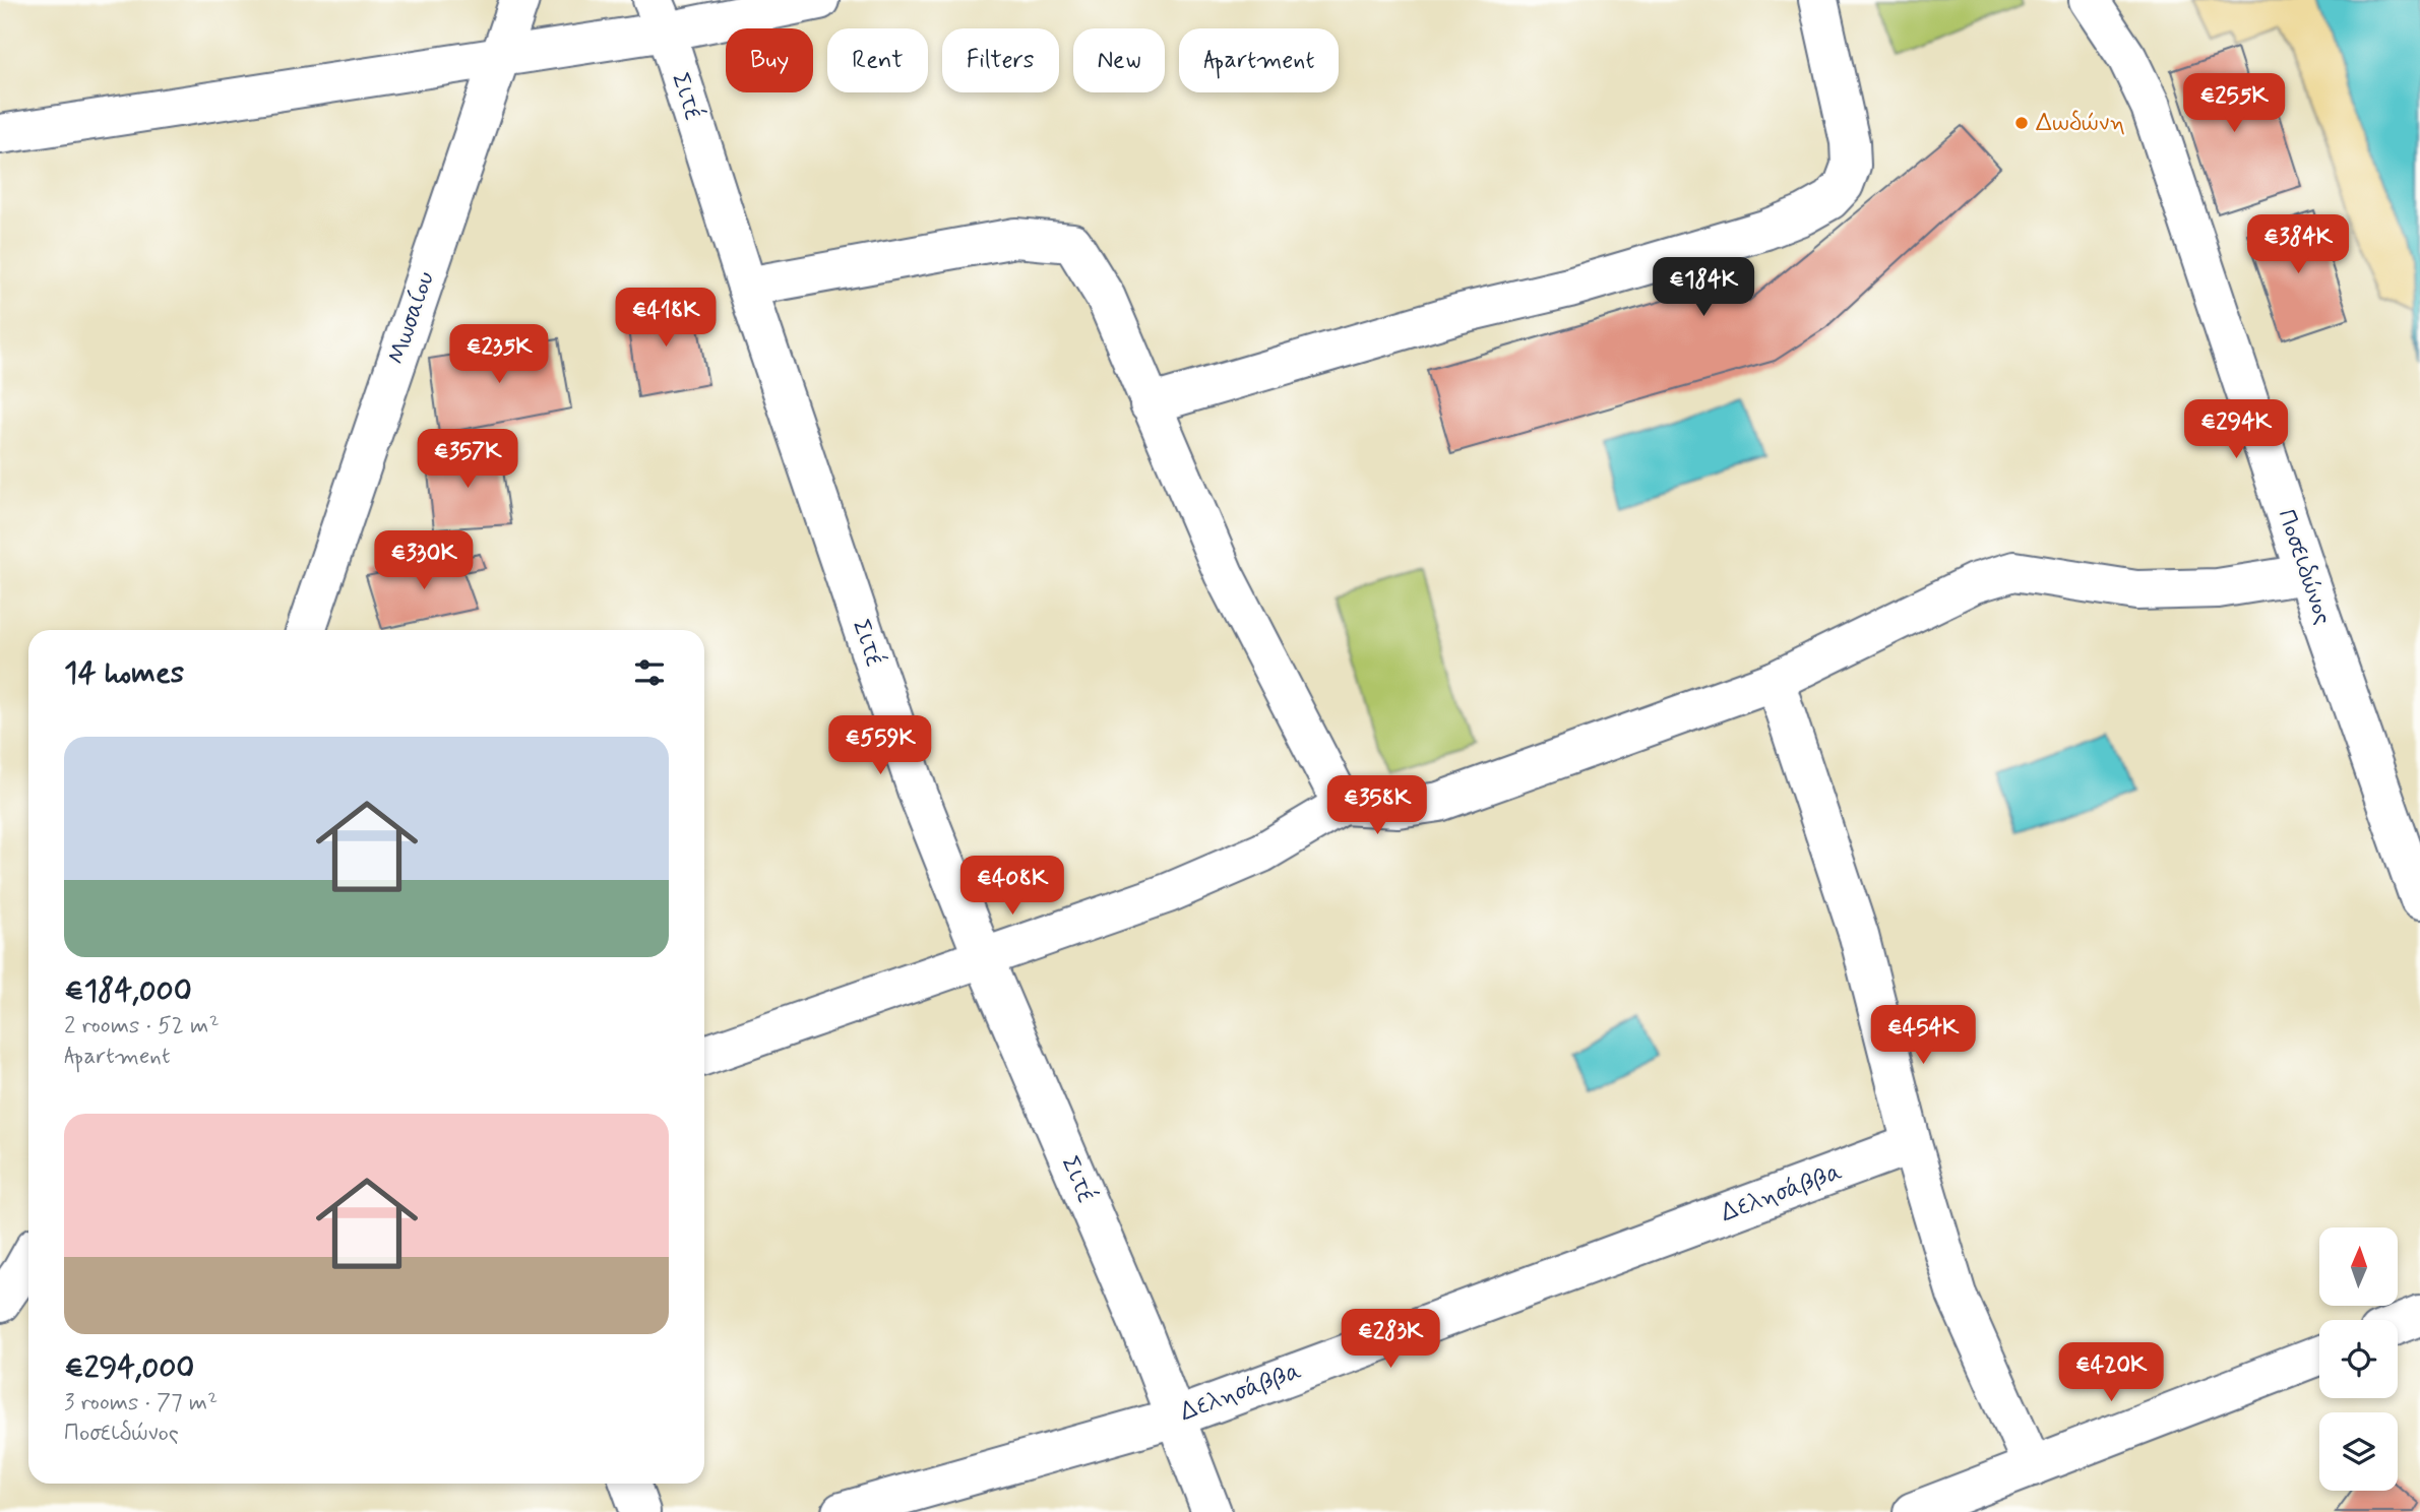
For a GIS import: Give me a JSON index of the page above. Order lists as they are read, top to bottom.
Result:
{
  "streets": {
    "street": [
      "Σιτέ",
      "Μωσαίου",
      "Ποσειδώνος",
      "Δελησάββα"
    ]
  },
  "crossings": [
    ["Σιτέ", "Δελησάββα"]
  ],
  "places": ["Δωδώνη"],
  "north": "top",
  "page": {
    "chip": [
      "Buy",
      "Rent",
      "Filters",
      "New",
      "Apartment"
    ],
    "price": [
      "€255K",
      "€384K",
      "€184K",
      "€418K",
      "€235K",
      "€294K",
      "€357K",
      "€330K",
      "€559K",
      "€358K",
      "€408K",
      "€454K",
      "€283K",
      "€420K"
    ],
    "heading": "14 homes",
    "list": [
      {
        "name": "€184,000",
        "note": "2 rooms · 52 m² · Apartment"
      },
      {
        "name": "€294,000",
        "note": "3 rooms · 77 m² · Ποσειδώνος"
      }
    ]
  }
}
